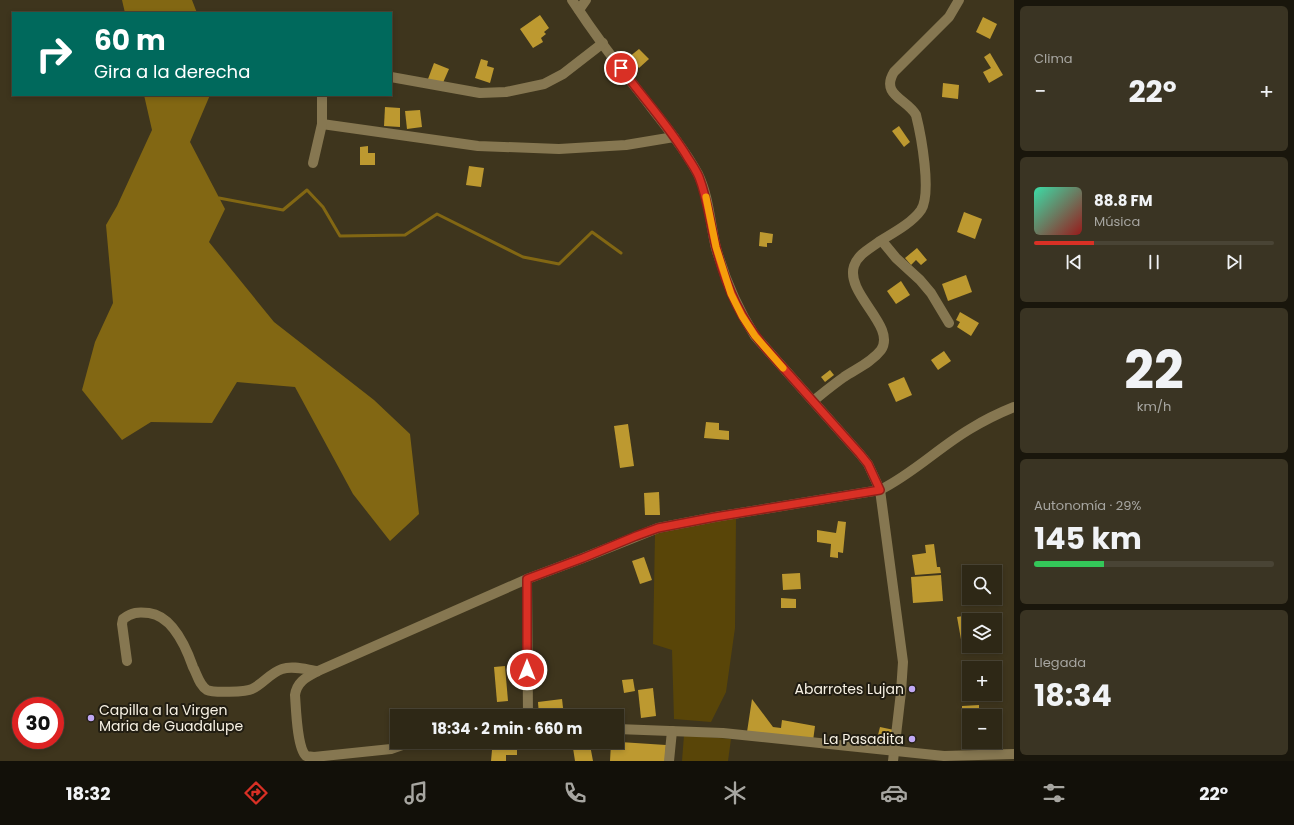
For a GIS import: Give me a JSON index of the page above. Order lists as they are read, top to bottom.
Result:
{
  "places": ["Abarrotes Lujan", "Capilla a la Virgen Maria de Guadalupe", "La Pasadita"],
  "page": {
    "tile": [
      "Clima",
      ["22", "km/h"],
      ["Autonomía · 29%", "145 km"],
      ["Llegada", "18:34"]
    ],
    "turn": ["60 m", "Gira a la derecha"],
    "heat": ["−", "22°", "+"],
    "song": ["88.8 FM", "Música"],
    "map_buttons": ["+", "−"],
    "limit": "30",
    "trip": "18:34 · 2 min · 660 m",
    "tabs": ["18:32", "22°"]
  }
}
